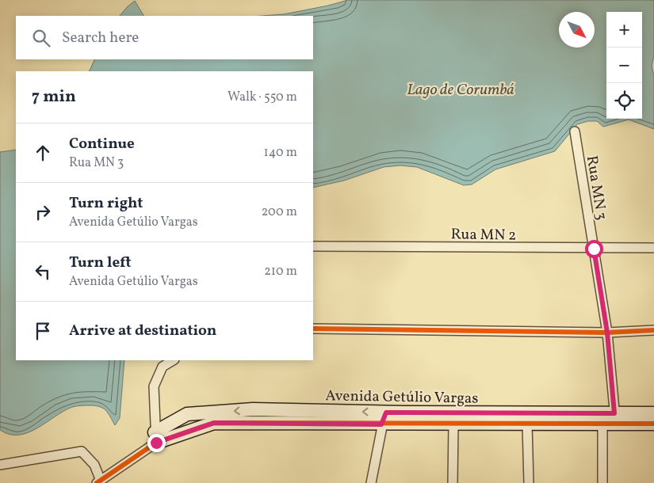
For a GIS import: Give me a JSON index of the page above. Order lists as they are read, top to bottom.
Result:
{
  "streets": {
    "street": ["Rua MN 3", "Rua MN 2", "Avenida Getúlio Vargas"]
  },
  "crossings": [
    ["Rua MN 3", "Rua MN 2"],
    ["Rua MN 3", "Avenida Getúlio Vargas"]
  ],
  "water": ["Lago de Corumbá"],
  "north": "bottom right",
  "page": {
    "map_buttons": ["+", "−"],
    "search": "Search here",
    "heading": ["7 min", "Walk · 550 m"],
    "list": [
      ["Continue", "Rua MN 3", "140 m"],
      ["Turn right", "Avenida Getúlio Vargas", "200 m"],
      ["Turn left", "Avenida Getúlio Vargas", "210 m"],
      "Arrive at destination"
    ]
  }
}
